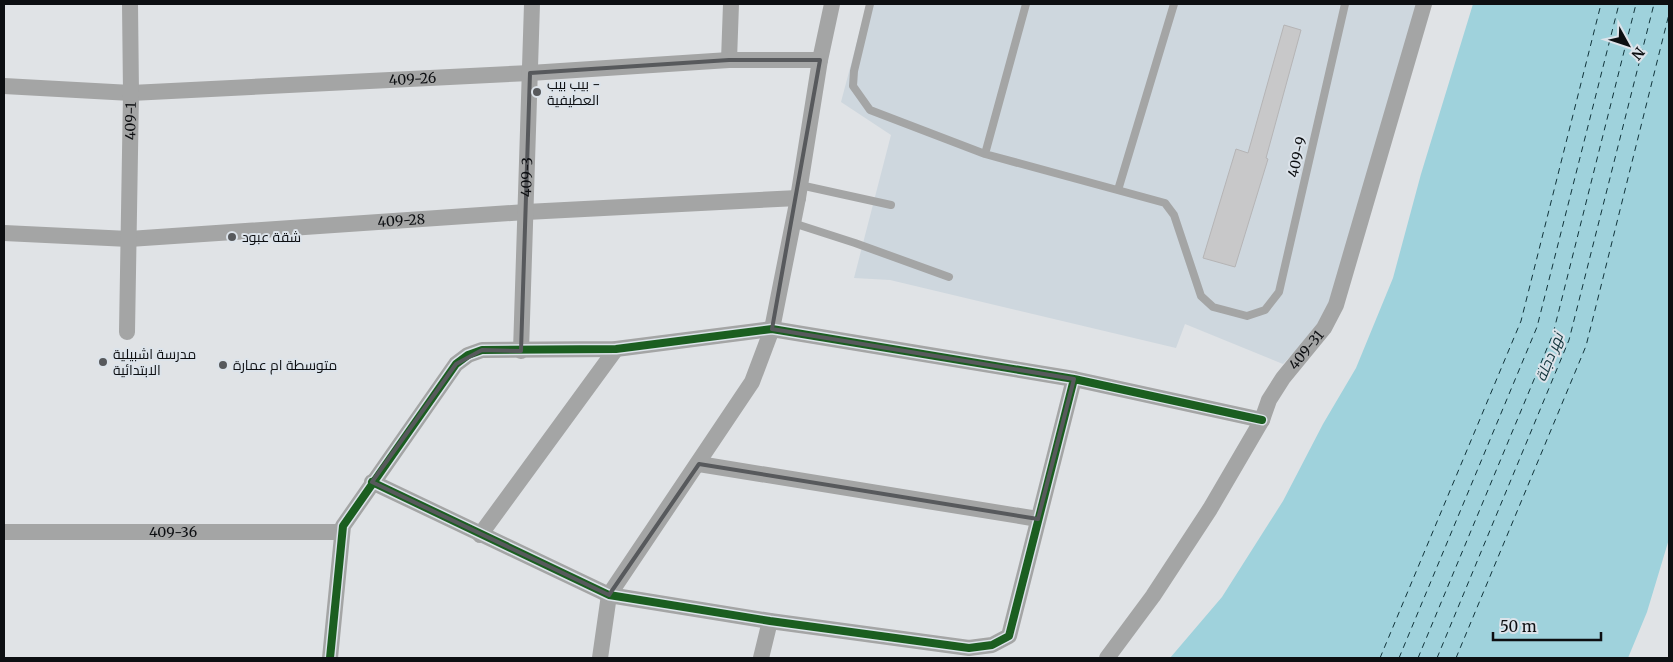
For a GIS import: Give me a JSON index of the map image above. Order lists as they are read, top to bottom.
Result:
{
  "streets": {
    "street": [
      "409-26",
      "409-1",
      "409-3",
      "409-28",
      "409-31",
      "409-36"
    ],
    "lane": ["409-9"]
  },
  "crossings": [
    ["409-26", "409-1"],
    ["409-26", "409-3"],
    ["409-1", "409-28"],
    ["409-3", "409-28"]
  ],
  "water": ["نهر دجلة"],
  "places": [
    "بيب بيب - العطيفية",
    "شقة عبود",
    "مدرسة اشبيلية الابتدائية",
    "متوسطة ام عمارة"
  ],
  "scale_bar": "50 m",
  "north": "bottom right"
}
